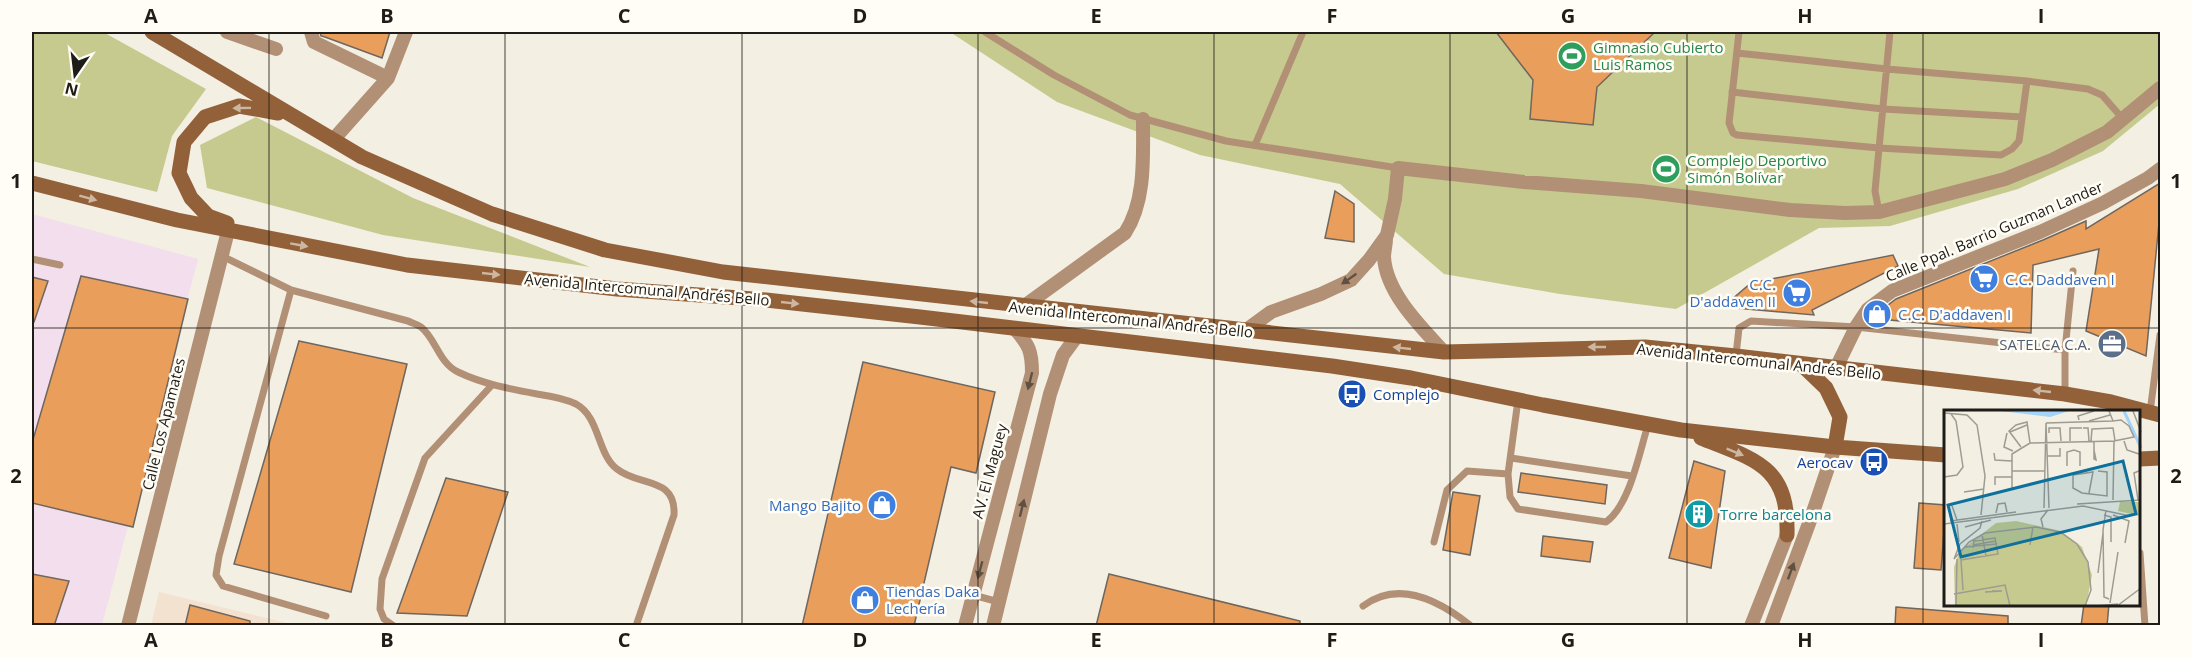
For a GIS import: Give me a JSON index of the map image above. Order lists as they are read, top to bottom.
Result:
{
  "streets": {
    "main road": ["Avenida Intercomunal Andrés Bello"],
    "street": ["Calle Ppal. Barrio Guzman Lander", "Calle Los Apamates", "AV. El Maguey"]
  },
  "crossings": [
    ["Calle Ppal. Barrio Guzman Lander", "Avenida Intercomunal Andrés Bello"],
    ["Avenida Intercomunal Andrés Bello", "Calle Los Apamates"],
    ["Avenida Intercomunal Andrés Bello", "AV. El Maguey"]
  ],
  "places": {
    "sports": ["Gimnasio Cubierto Luis Ramos", "Complejo Deportivo Simón Bolívar"],
    "supermarket": ["C.C. Daddaven I", "C.C. D'addaven II"],
    "shop": ["C.C. D'addaven I", "Mango Bajito", "Tiendas Daka Lechería"],
    "office": ["SATELCA C.A."],
    "bus stop": ["Complejo", "Aerocav"],
    "building": ["Torre barcelona"]
  },
  "north": "bottom",
  "grid": {
    "columns": [
      "A",
      "B",
      "C",
      "D",
      "E",
      "F",
      "G",
      "H",
      "I"
    ],
    "rows": ["1", "2"]
  }
}
